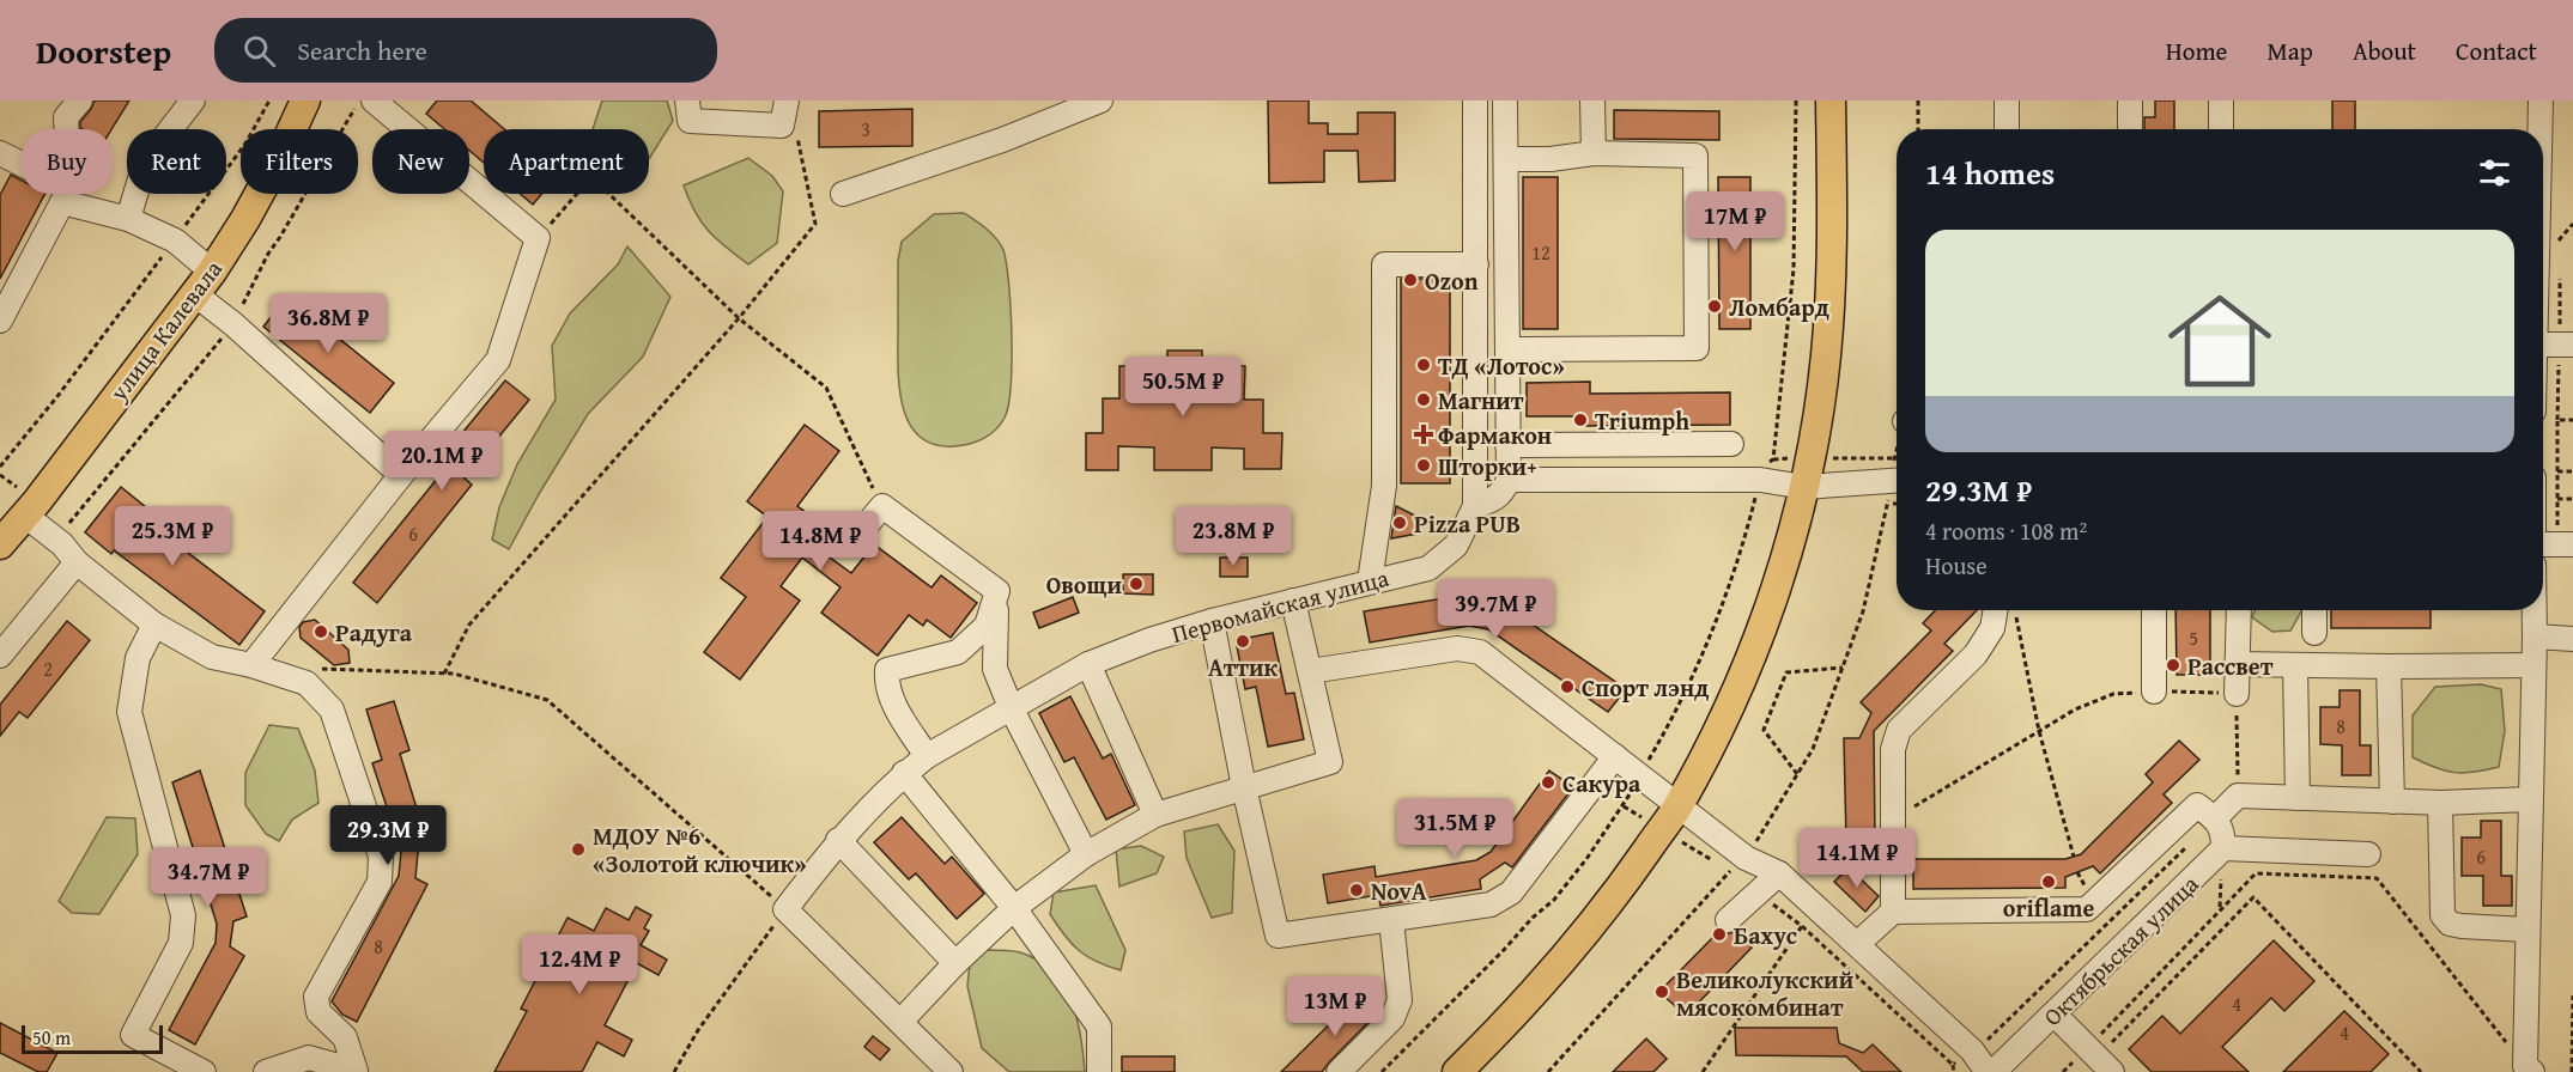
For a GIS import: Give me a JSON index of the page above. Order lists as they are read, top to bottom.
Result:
{
  "streets": {
    "main road": ["улица Калевала"],
    "street": ["Первомайская улица", "Октябрьская улица"]
  },
  "places": {
    "other": [
      "Ozon",
      "Ломбард",
      "ТД «Лотос»",
      "Магнит",
      "Triumph",
      "Шторки+",
      "Pizza PUB",
      "Овощи",
      "Радуга",
      "Аттик",
      "Рассвет",
      "Спорт лэнд",
      "Сакура",
      "МДОУ №6 «Золотой ключик»",
      "oriflame",
      "NovA",
      "Бахус",
      "Великолукский мясокомбинат"
    ],
    "health": ["Фармакон"]
  },
  "house_numbers": [
    "3",
    "12",
    "6",
    "5",
    "2",
    "8",
    "6",
    "8",
    "4",
    "4"
  ],
  "scale_bar": "50 m",
  "page": {
    "header": "Doorstep",
    "search": "Search here",
    "nav": [
      "Home",
      "Map",
      "About",
      "Contact"
    ],
    "chip": [
      "Buy",
      "Rent",
      "Filters",
      "New",
      "Apartment"
    ],
    "heading": "14 homes",
    "price": [
      "17M ₽",
      "36.8M ₽",
      "50.5M ₽",
      "20.1M ₽",
      "25.3M ₽",
      "23.8M ₽",
      "14.8M ₽",
      "39.7M ₽",
      "31.5M ₽",
      "29.3M ₽",
      "14.1M ₽",
      "34.7M ₽",
      "12.4M ₽",
      "13M ₽"
    ],
    "list": [
      {
        "name": "29.3M ₽",
        "note": "4 rooms · 108 m² · House"
      }
    ],
    "scale": "50 m"
  }
}
